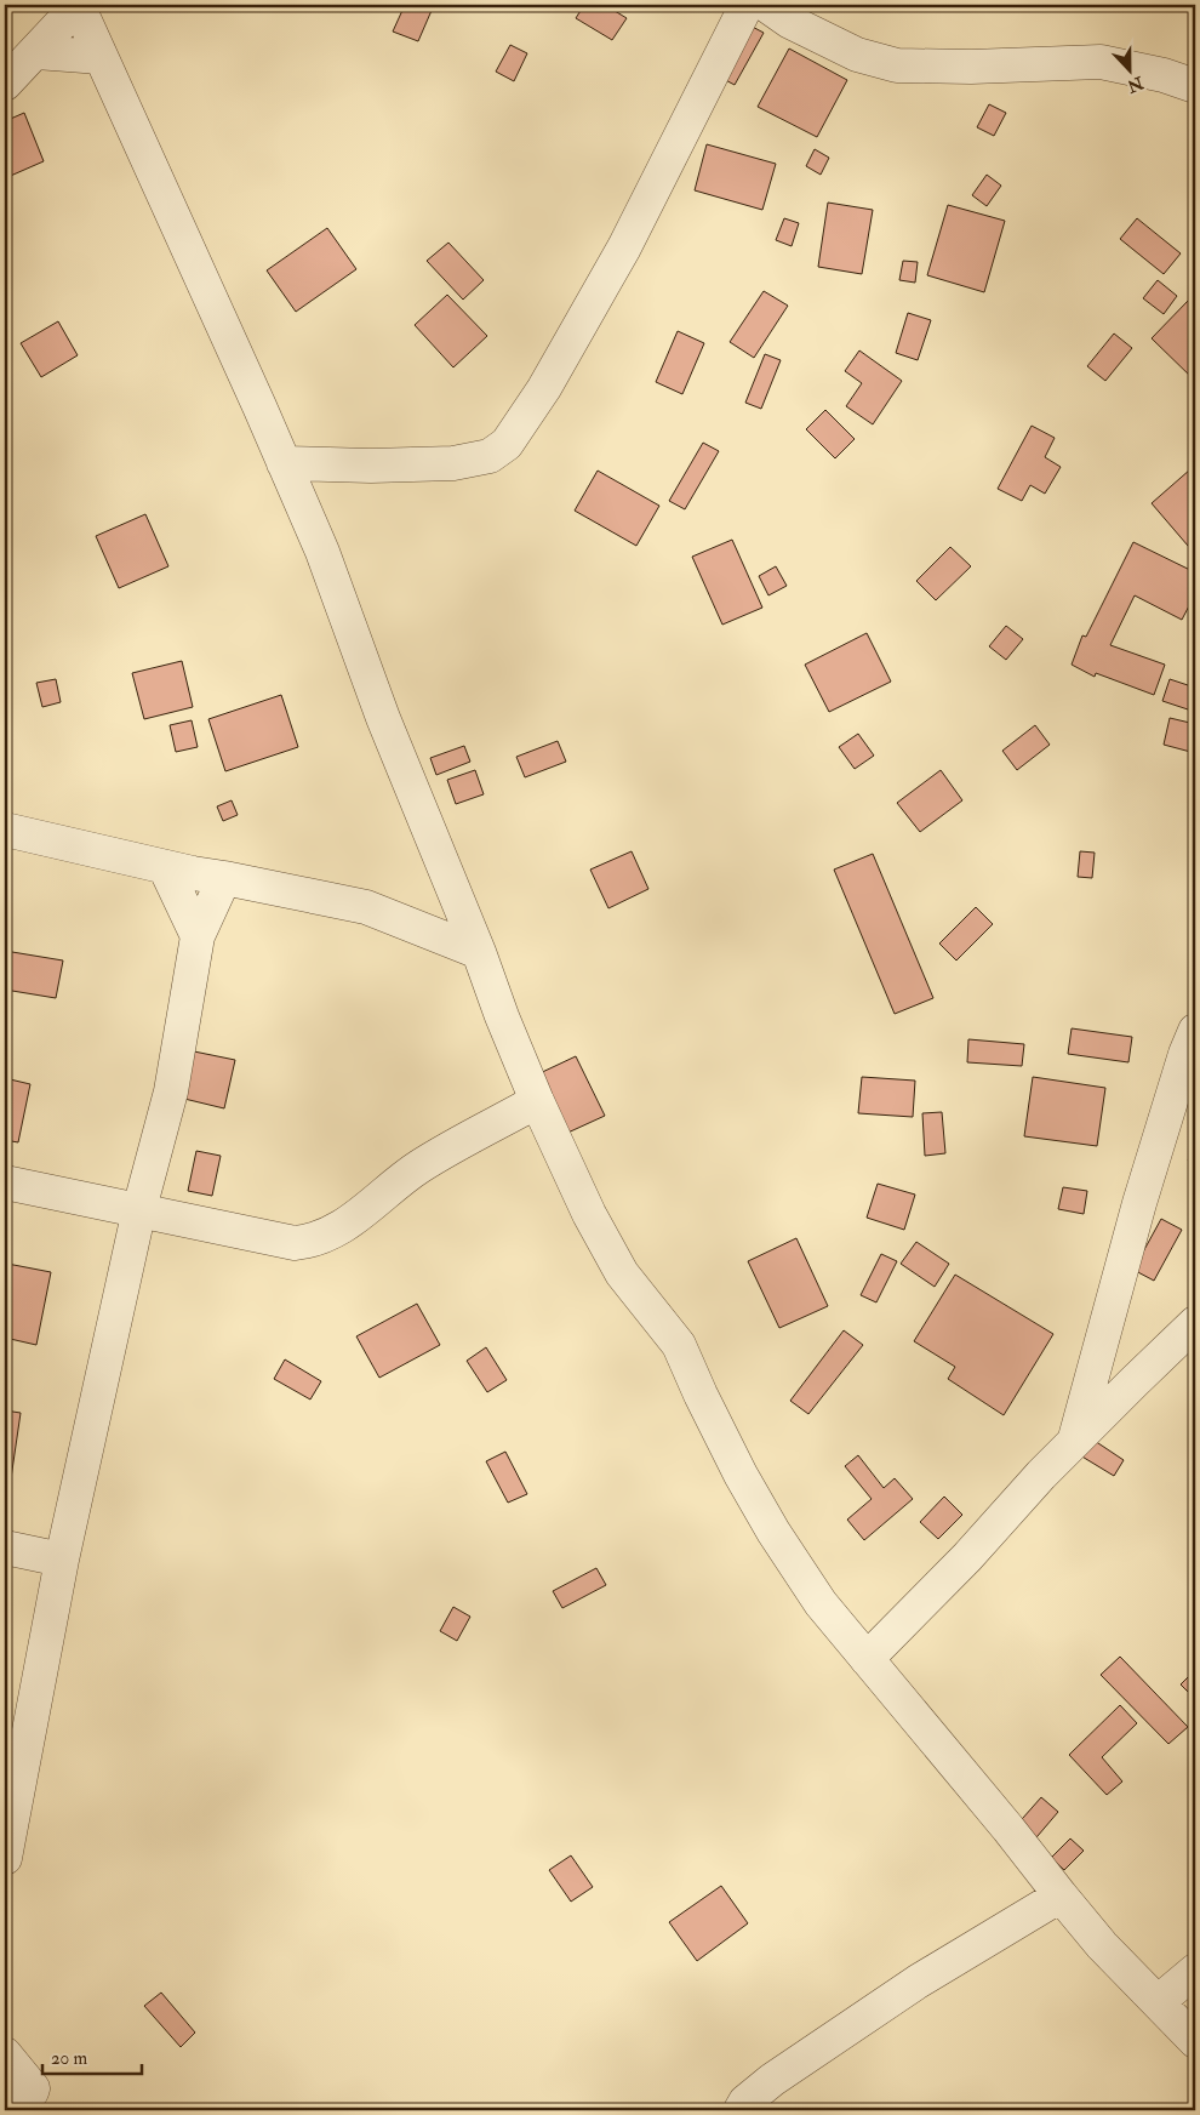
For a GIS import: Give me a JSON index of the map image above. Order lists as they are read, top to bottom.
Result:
{
  "scale_bar": "20 m",
  "north": "bottom"
}
